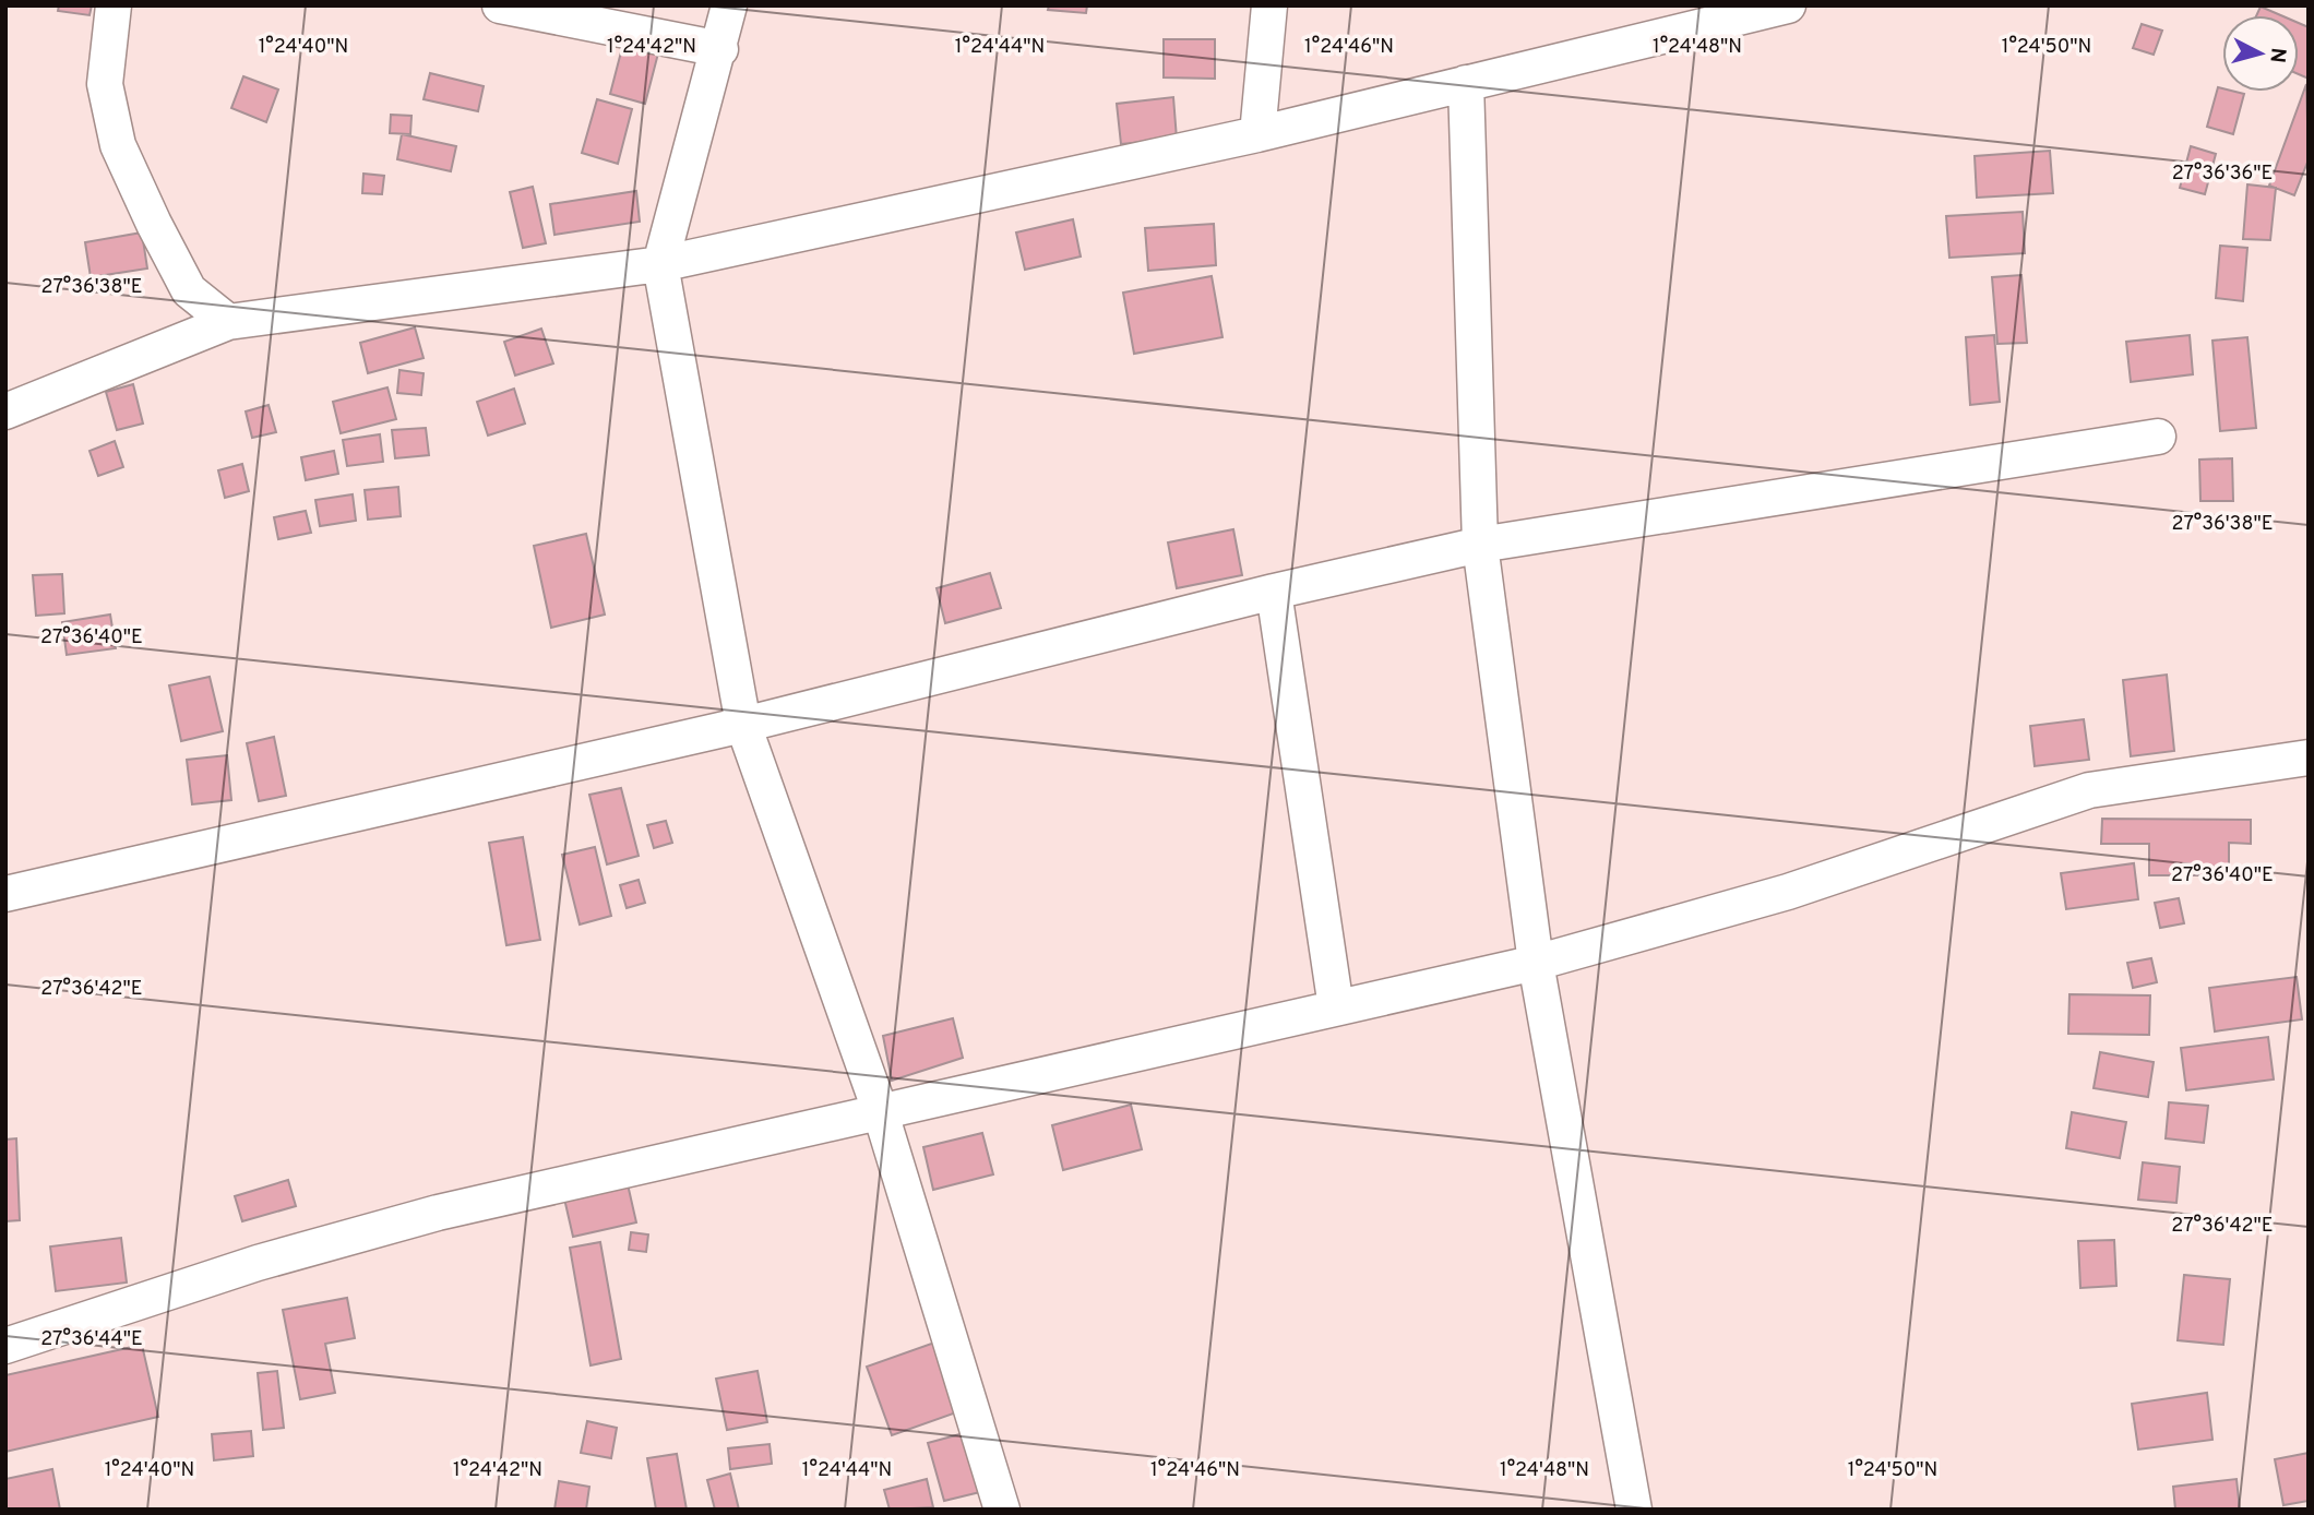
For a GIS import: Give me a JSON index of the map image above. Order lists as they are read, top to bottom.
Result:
{
  "north": "right",
  "coordinates": [
    "1°24'40\"N",
    "1°24'42\"N",
    "1°24'44\"N",
    "1°24'46\"N",
    "1°24'48\"N",
    "1°24'50\"N",
    "27°36'36\"E",
    "27°36'38\"E",
    "27°36'40\"E",
    "27°36'42\"E",
    "27°36'44\"E"
  ]
}
